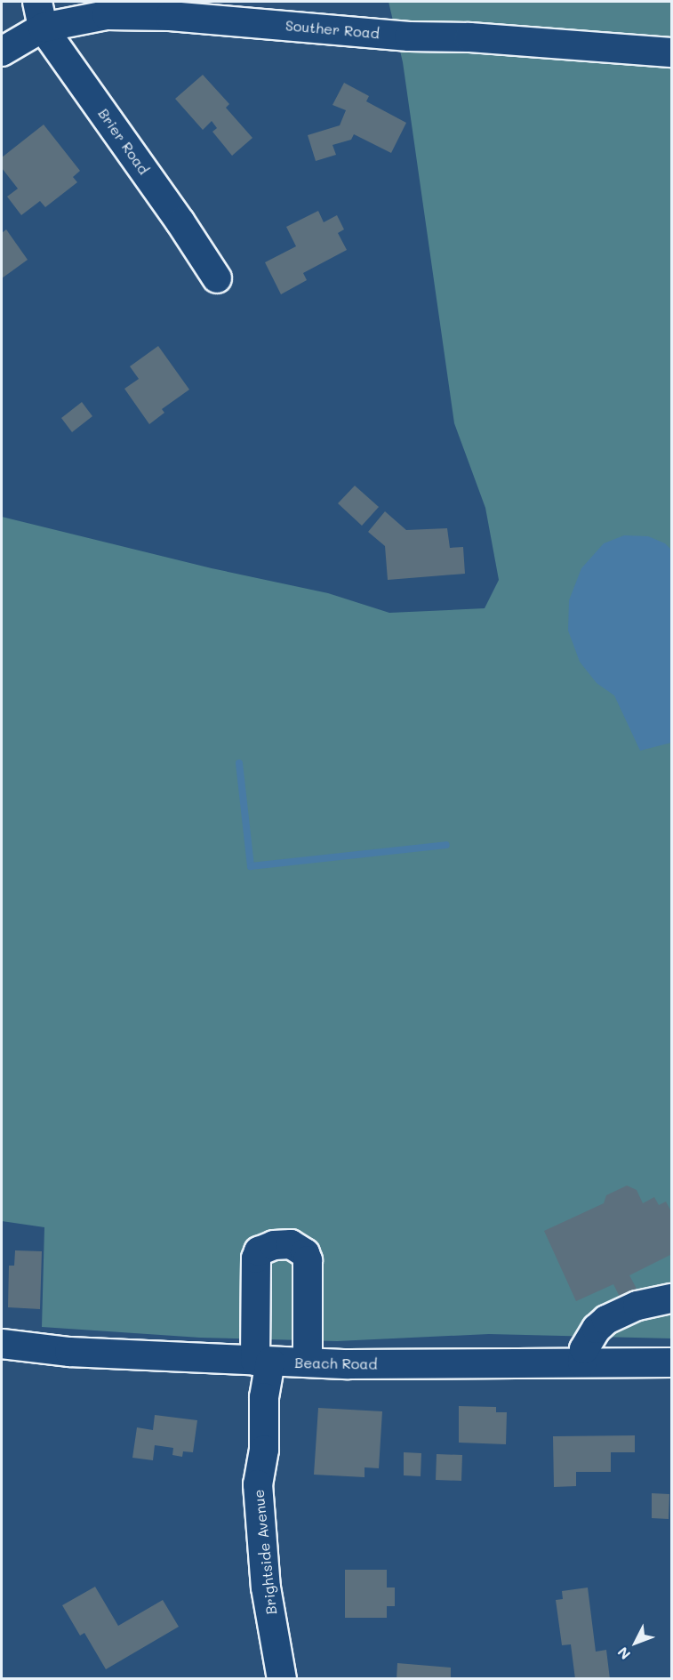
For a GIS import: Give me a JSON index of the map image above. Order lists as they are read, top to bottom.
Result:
{
  "streets": {
    "street": [
      "Souther Road",
      "Brier Road",
      "Beach Road",
      "Brightside Avenue"
    ]
  },
  "crossings": [
    ["Souther Road", "Brier Road"],
    ["Beach Road", "Brightside Avenue"]
  ],
  "north": "bottom left"
}
